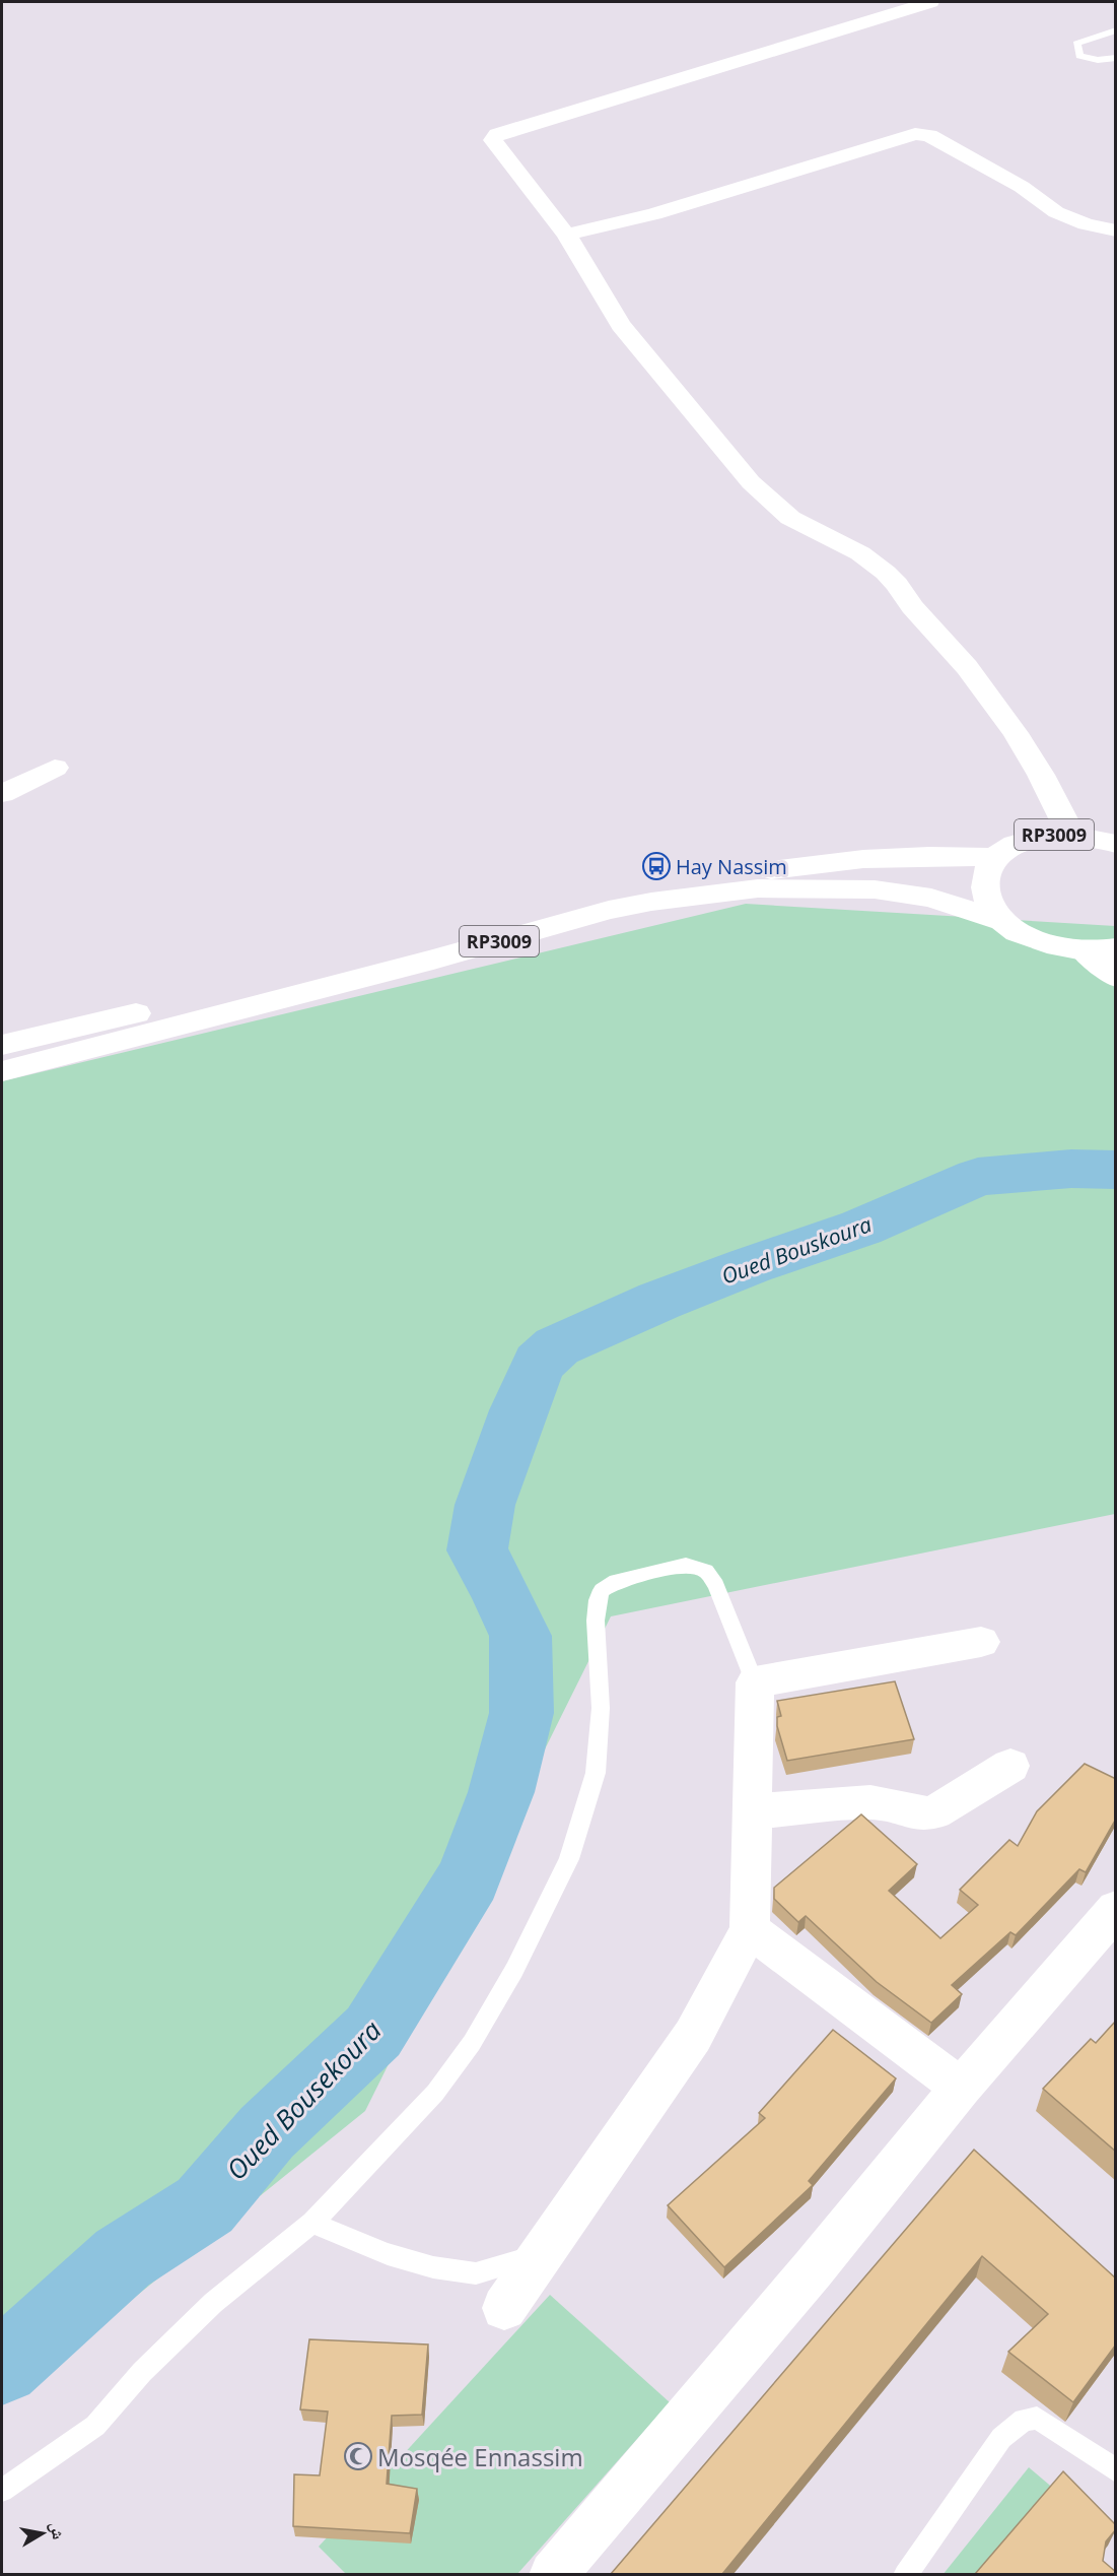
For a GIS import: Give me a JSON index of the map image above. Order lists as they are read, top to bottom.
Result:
{
  "streets": {
    "street": ["RP3009"]
  },
  "water": ["Oued Bouskoura", "Oued Bousekoura"],
  "places": {
    "bus stop": ["Hay Nassim"],
    "mosque": ["Mosqée Ennassim"]
  },
  "north": "right"
}
